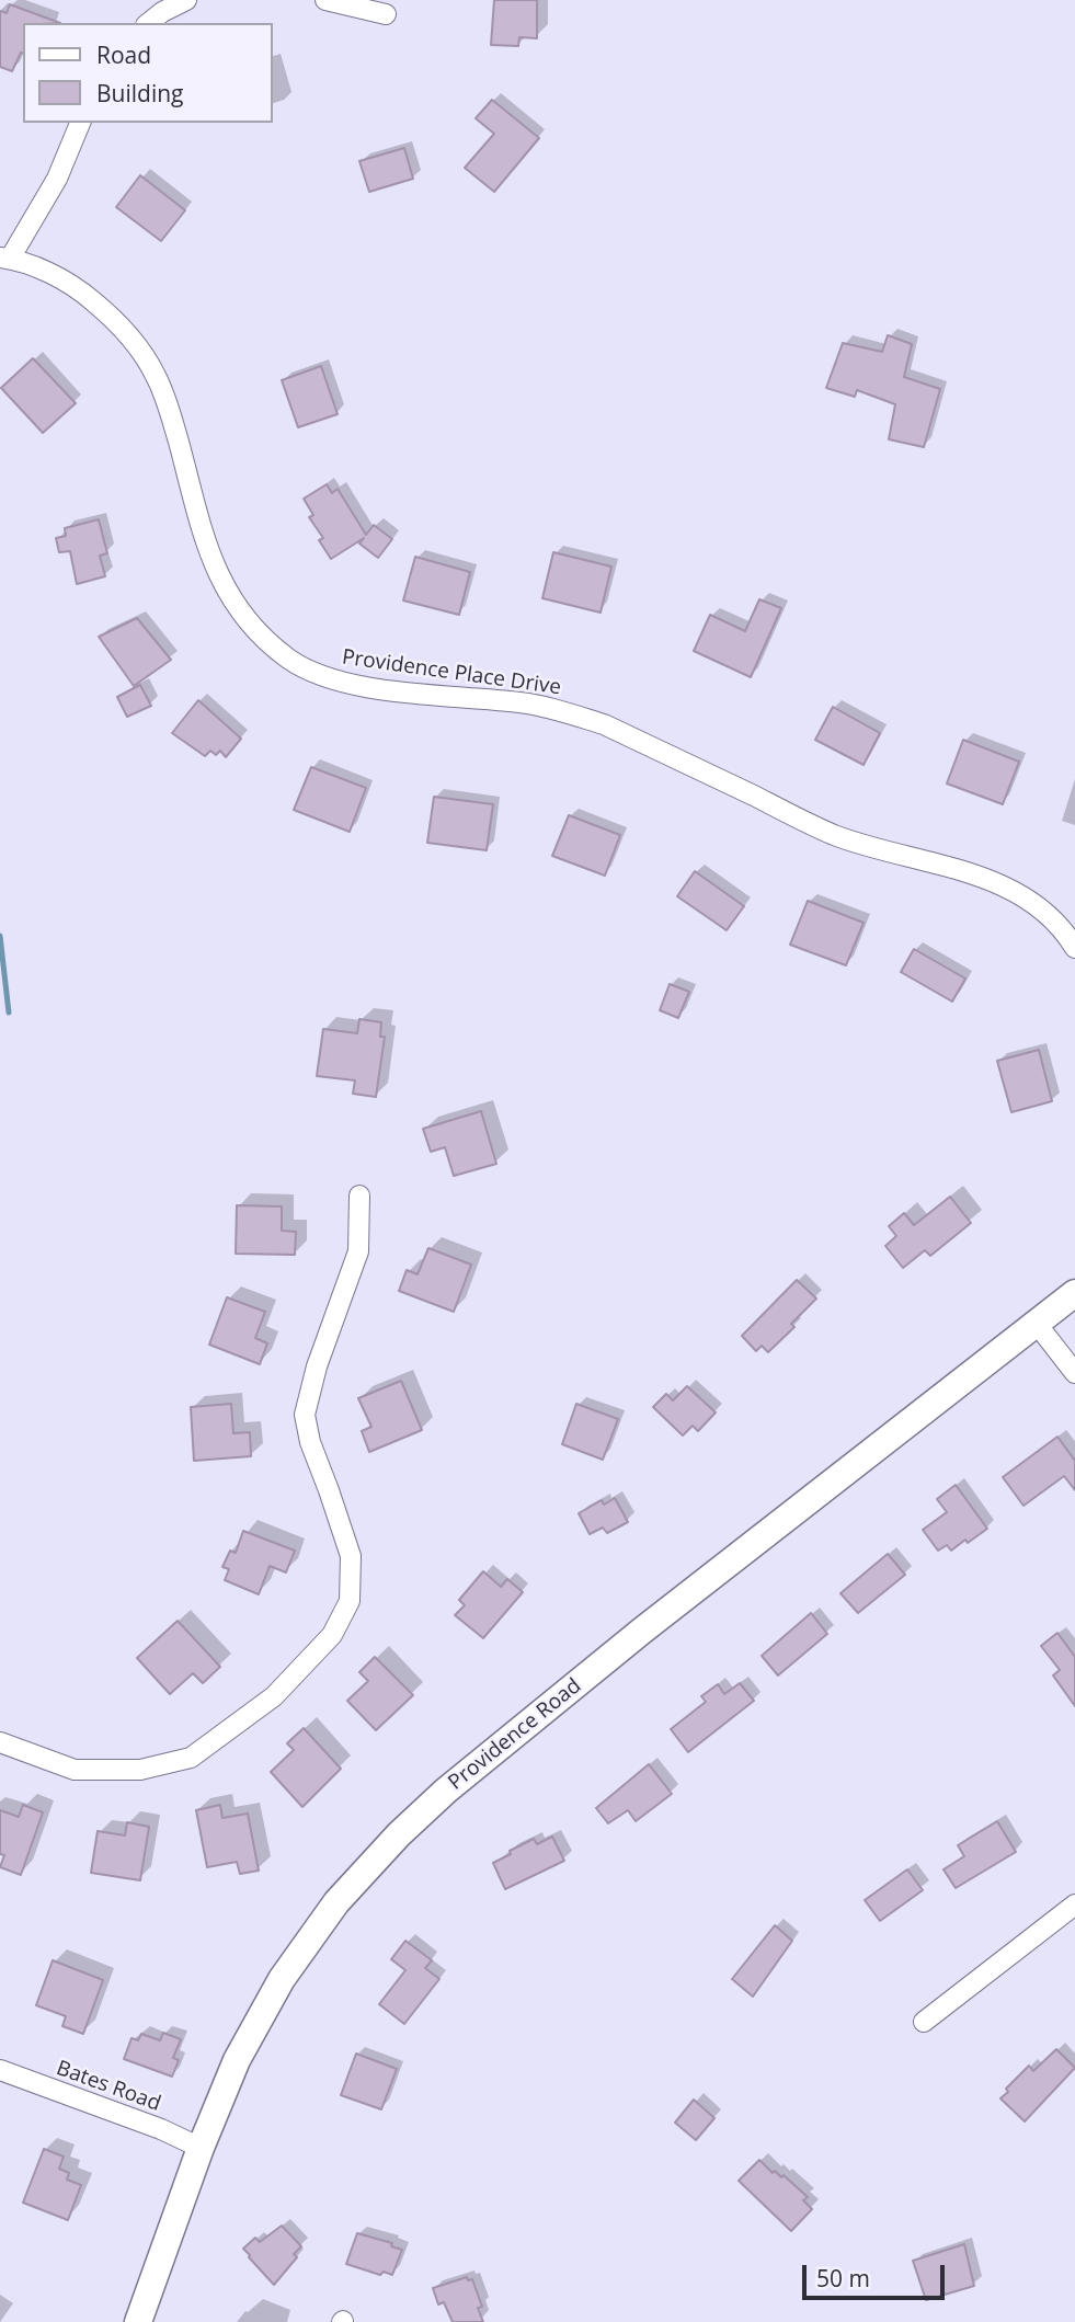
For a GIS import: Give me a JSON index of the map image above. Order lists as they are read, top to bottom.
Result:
{
  "streets": {
    "street": ["Providence Place Drive", "Providence Road", "Bates Road"]
  },
  "crossings": [
    ["Providence Road", "Bates Road"]
  ],
  "legend": ["Road", "Building"],
  "scale_bar": "50 m"
}
